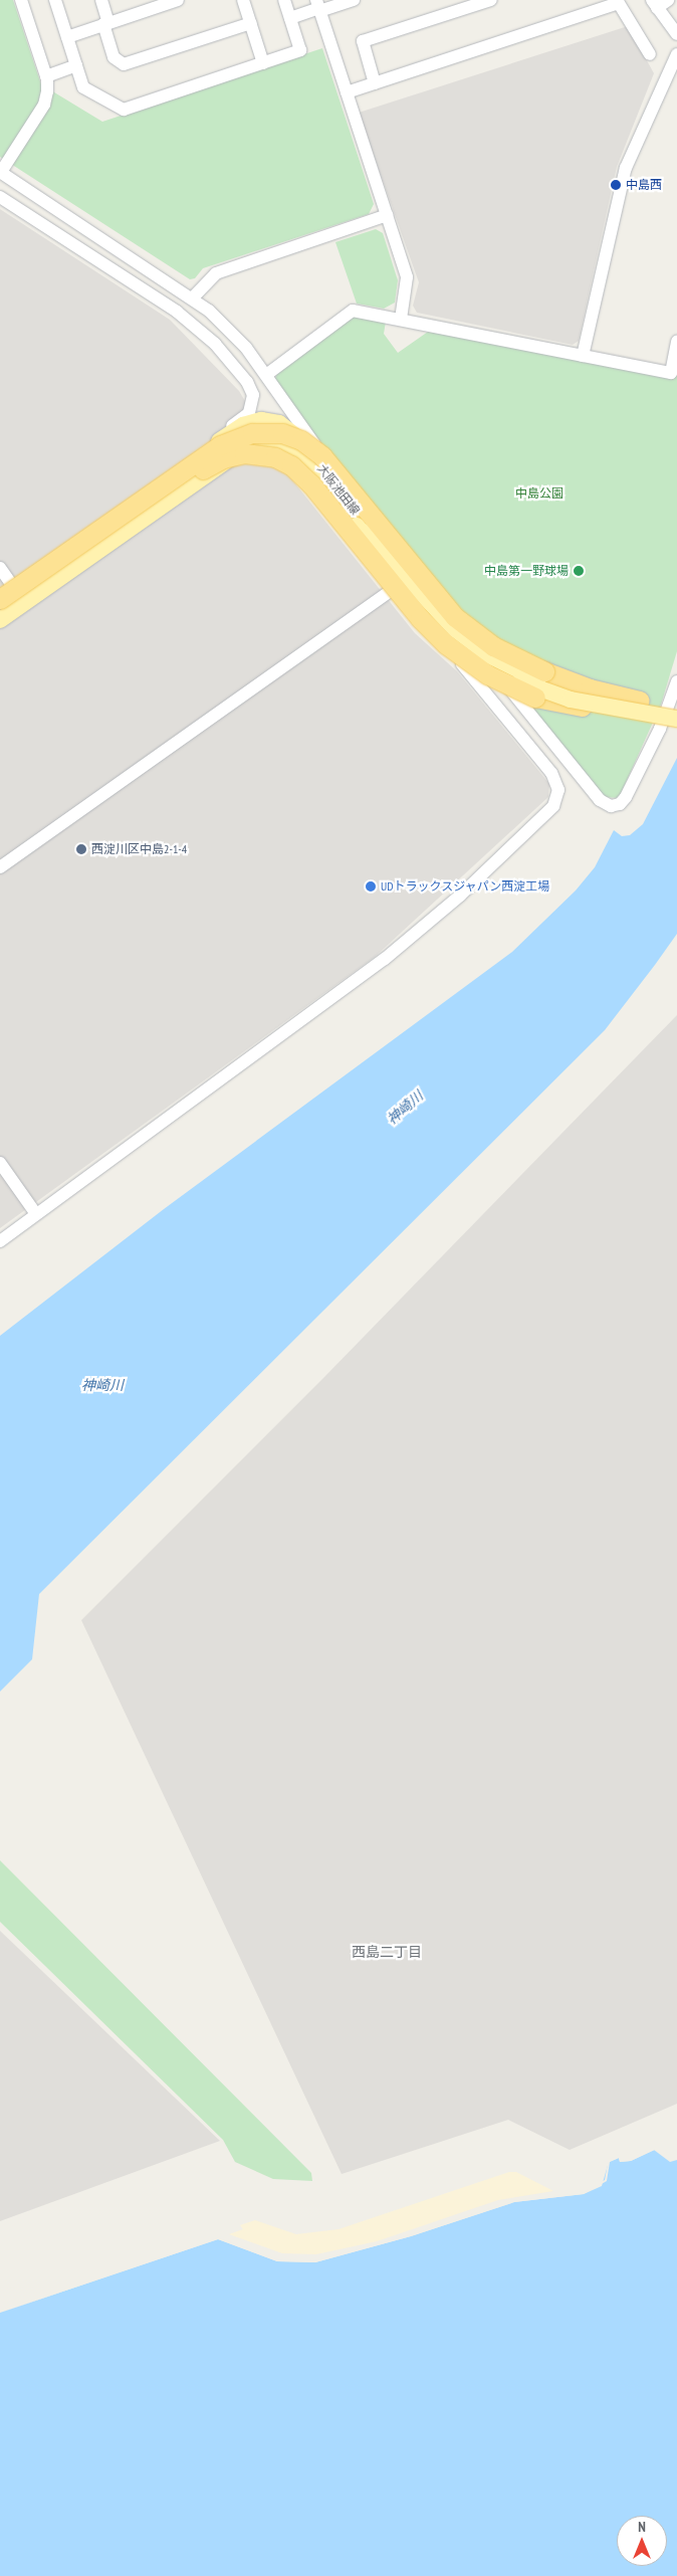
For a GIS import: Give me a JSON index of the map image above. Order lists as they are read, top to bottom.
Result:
{
  "streets": {
    "main road": ["大阪池田線"]
  },
  "districts": ["西島二丁目"],
  "water": ["神崎川"],
  "parks": ["中島公園"],
  "places": [
    "中島西",
    "中島第一野球場",
    "西淀川区中島2-1-4",
    "UDトラックスジャパン西淀工場"
  ],
  "north": "top"
}
